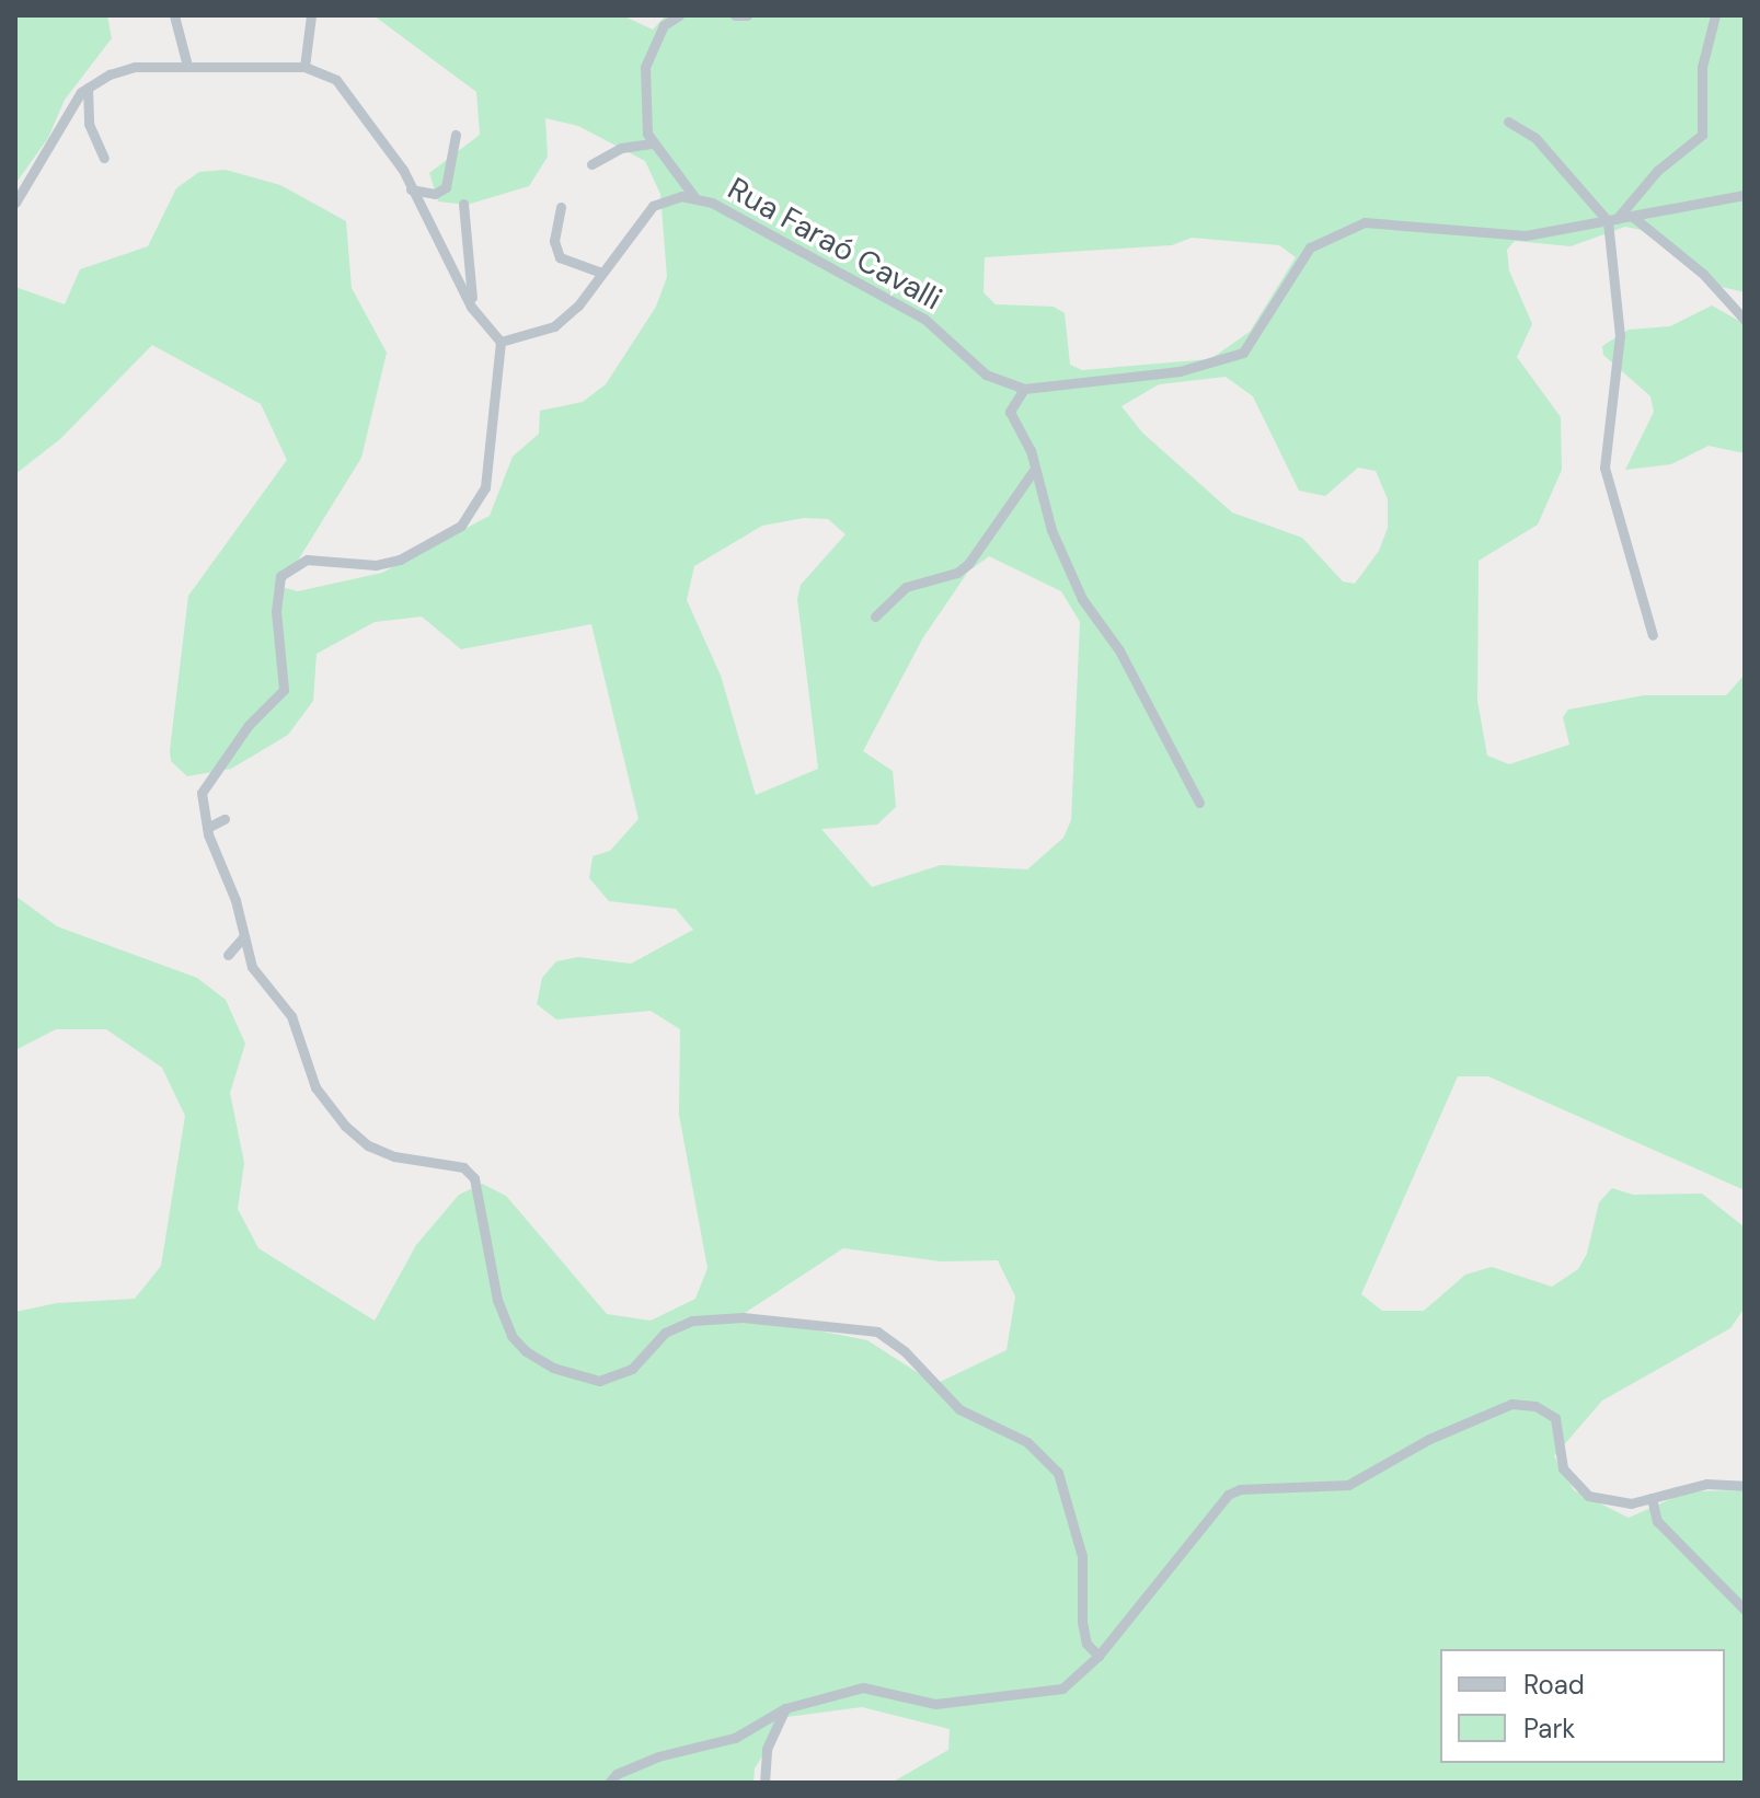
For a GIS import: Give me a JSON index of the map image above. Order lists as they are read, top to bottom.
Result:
{
  "streets": {
    "street": ["Rua Faraó Cavalli"]
  },
  "legend": ["Road", "Park"]
}
